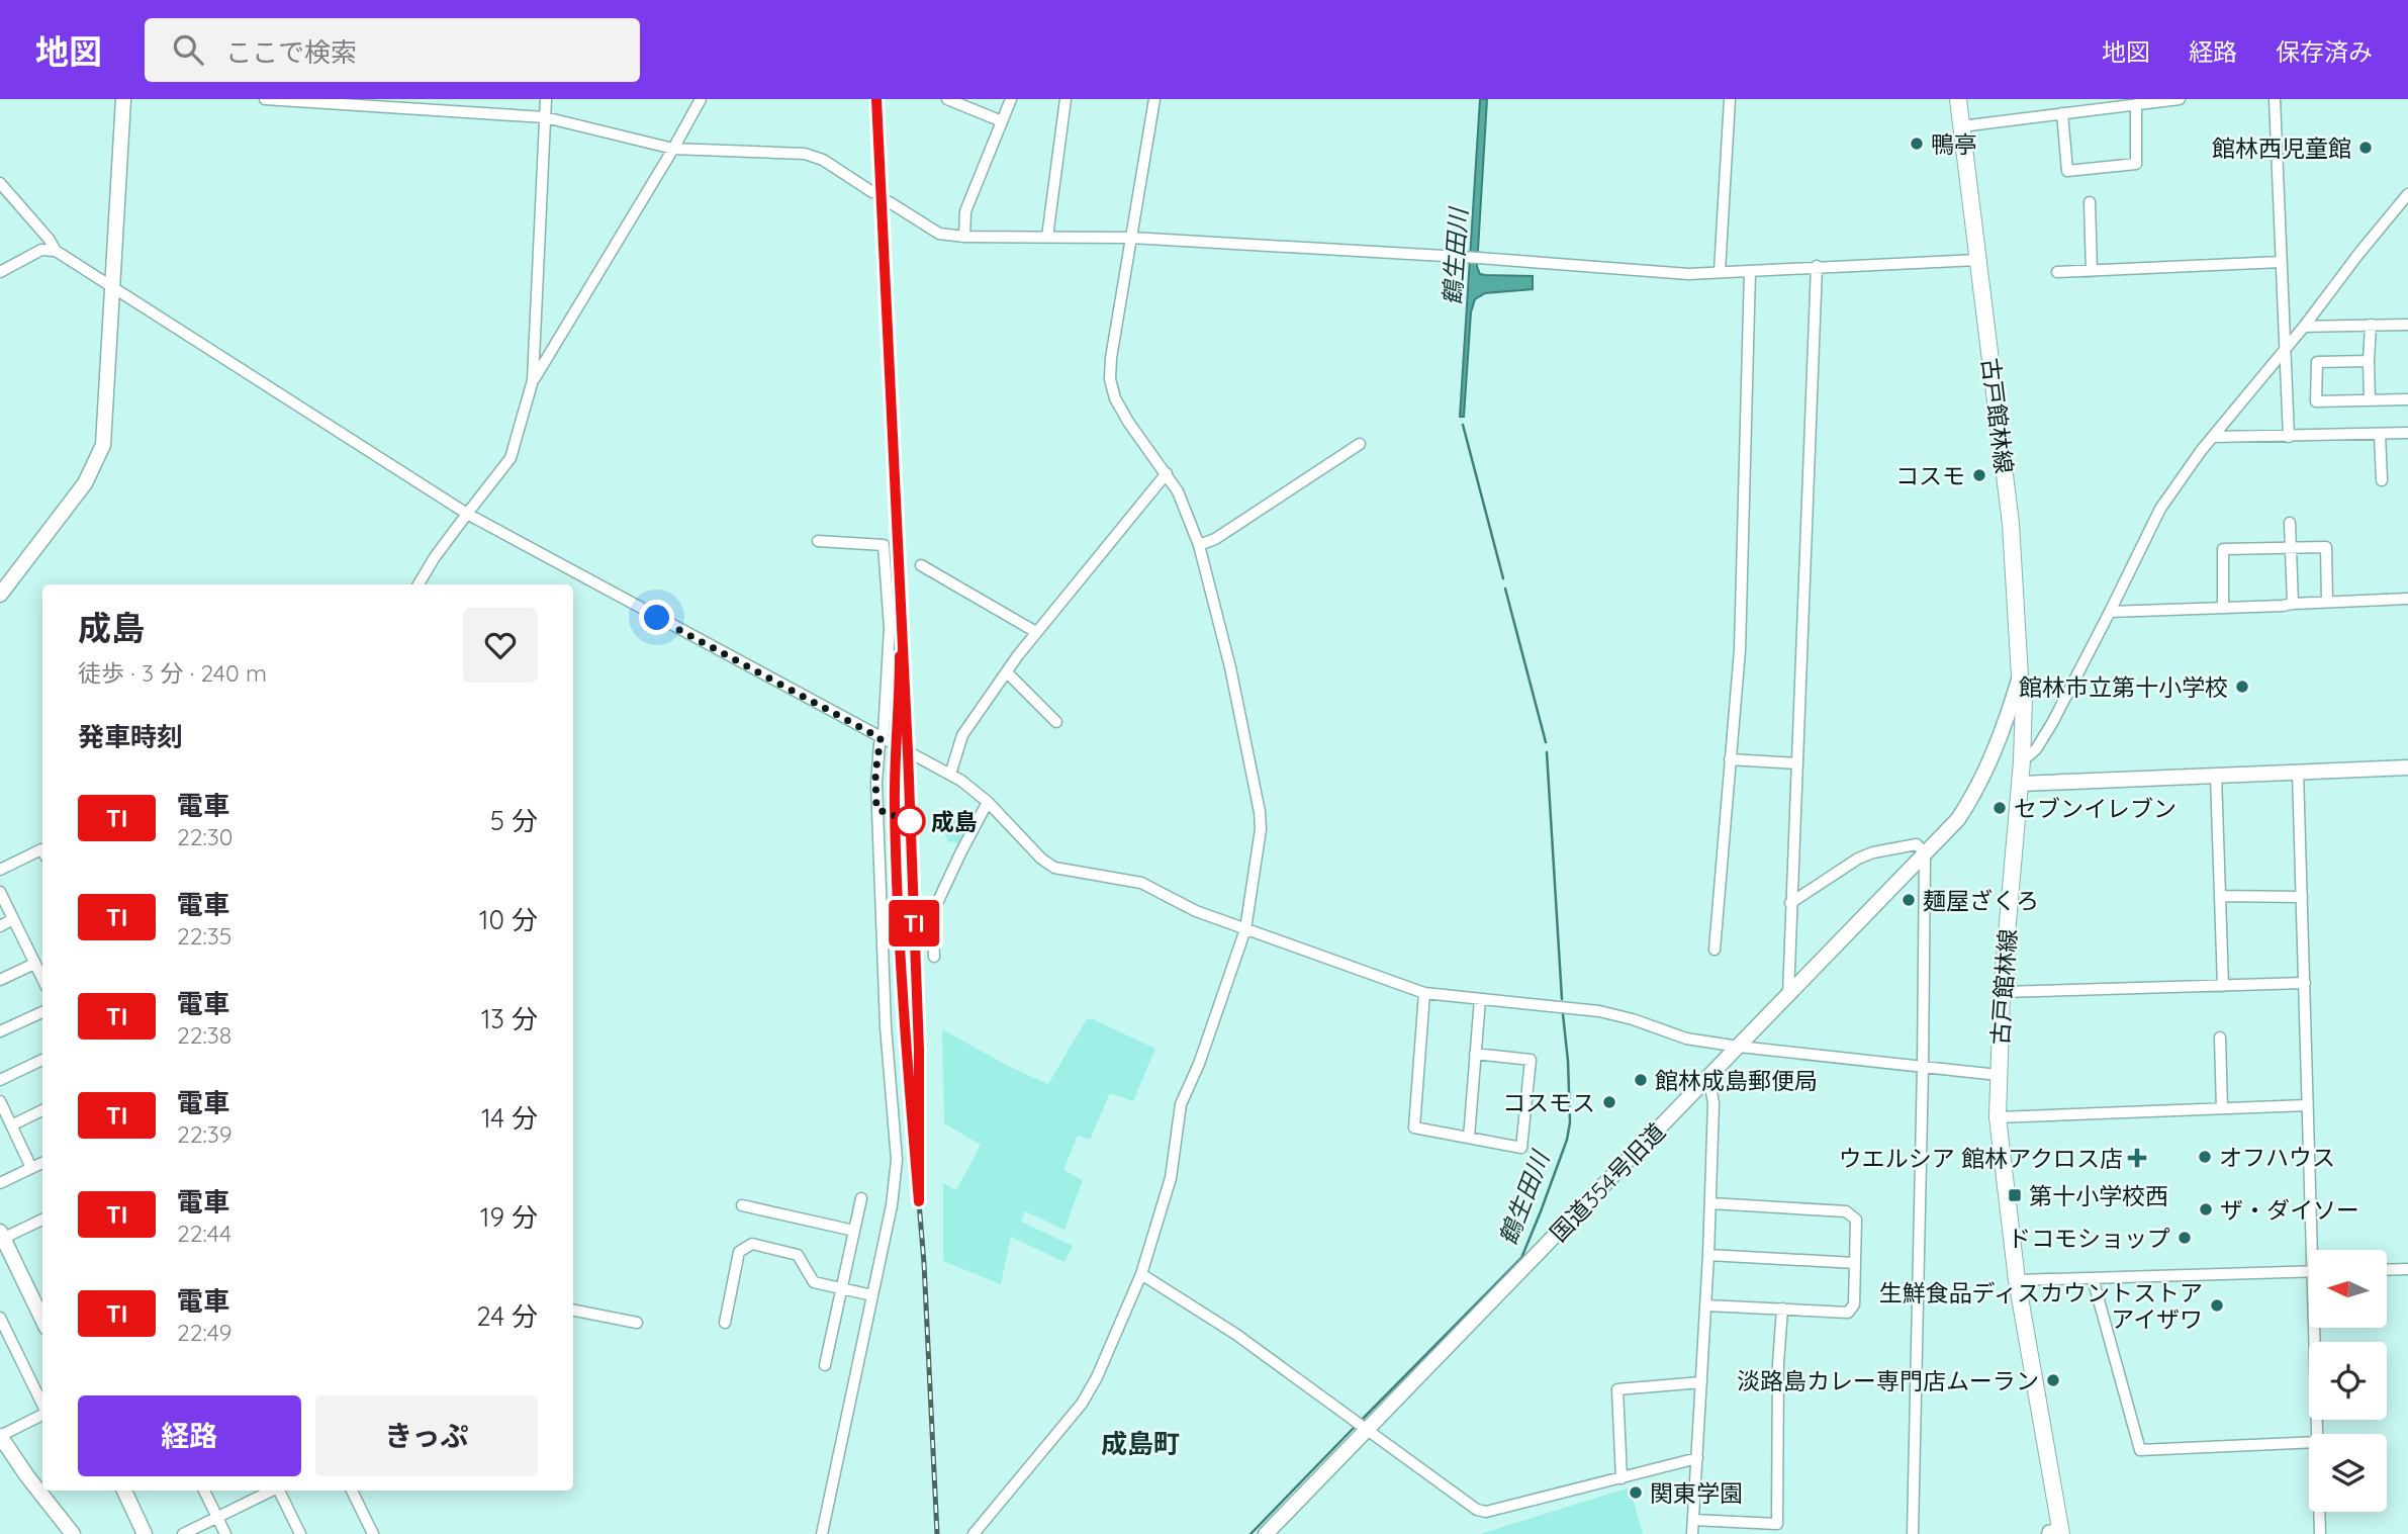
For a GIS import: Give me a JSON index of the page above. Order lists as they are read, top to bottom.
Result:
{
  "streets": {
    "main road": ["古戸館林線"],
    "street": ["国道354号旧道"]
  },
  "crossings": [
    ["古戸館林線", "国道354号旧道"]
  ],
  "districts": ["成島町"],
  "water": ["鶴生田川"],
  "places": {
    "other": [
      "鴨亭",
      "館林西児童館",
      "コスモ",
      "館林市立第十小学校",
      "セブンイレブン",
      "成島",
      "麺屋ざくろ",
      "館林成島郵便局",
      "コスモス",
      "オフハウス",
      "ザ・ダイソー",
      "ドコモショップ",
      "生鮮食品ディスカウントストア アイザワ",
      "淡路島カレー専門店ムーラン",
      "関東学園"
    ],
    "health": ["ウエルシア 館林アクロス店"],
    "transit": ["第十小学校西"]
  },
  "north": "left",
  "page": {
    "header": "地図",
    "search": "ここで検索",
    "nav": ["地図", "経路", "保存済み"],
    "on_map": "TI",
    "heading": [
      ["成島", "徒歩 · 3 分 · 240 m"],
      "発車時刻"
    ],
    "list": [
      {
        "mark": "TI",
        "name": "電車",
        "note": "22:30",
        "value": "5 分"
      },
      {
        "mark": "TI",
        "name": "電車",
        "note": "22:35",
        "value": "10 分"
      },
      {
        "mark": "TI",
        "name": "電車",
        "note": "22:38",
        "value": "13 分"
      },
      {
        "mark": "TI",
        "name": "電車",
        "note": "22:39",
        "value": "14 分"
      },
      {
        "mark": "TI",
        "name": "電車",
        "note": "22:44",
        "value": "19 分"
      },
      {
        "mark": "TI",
        "name": "電車",
        "note": "22:49",
        "value": "24 分"
      }
    ],
    "buttons": ["経路", "きっぷ"]
  }
}
